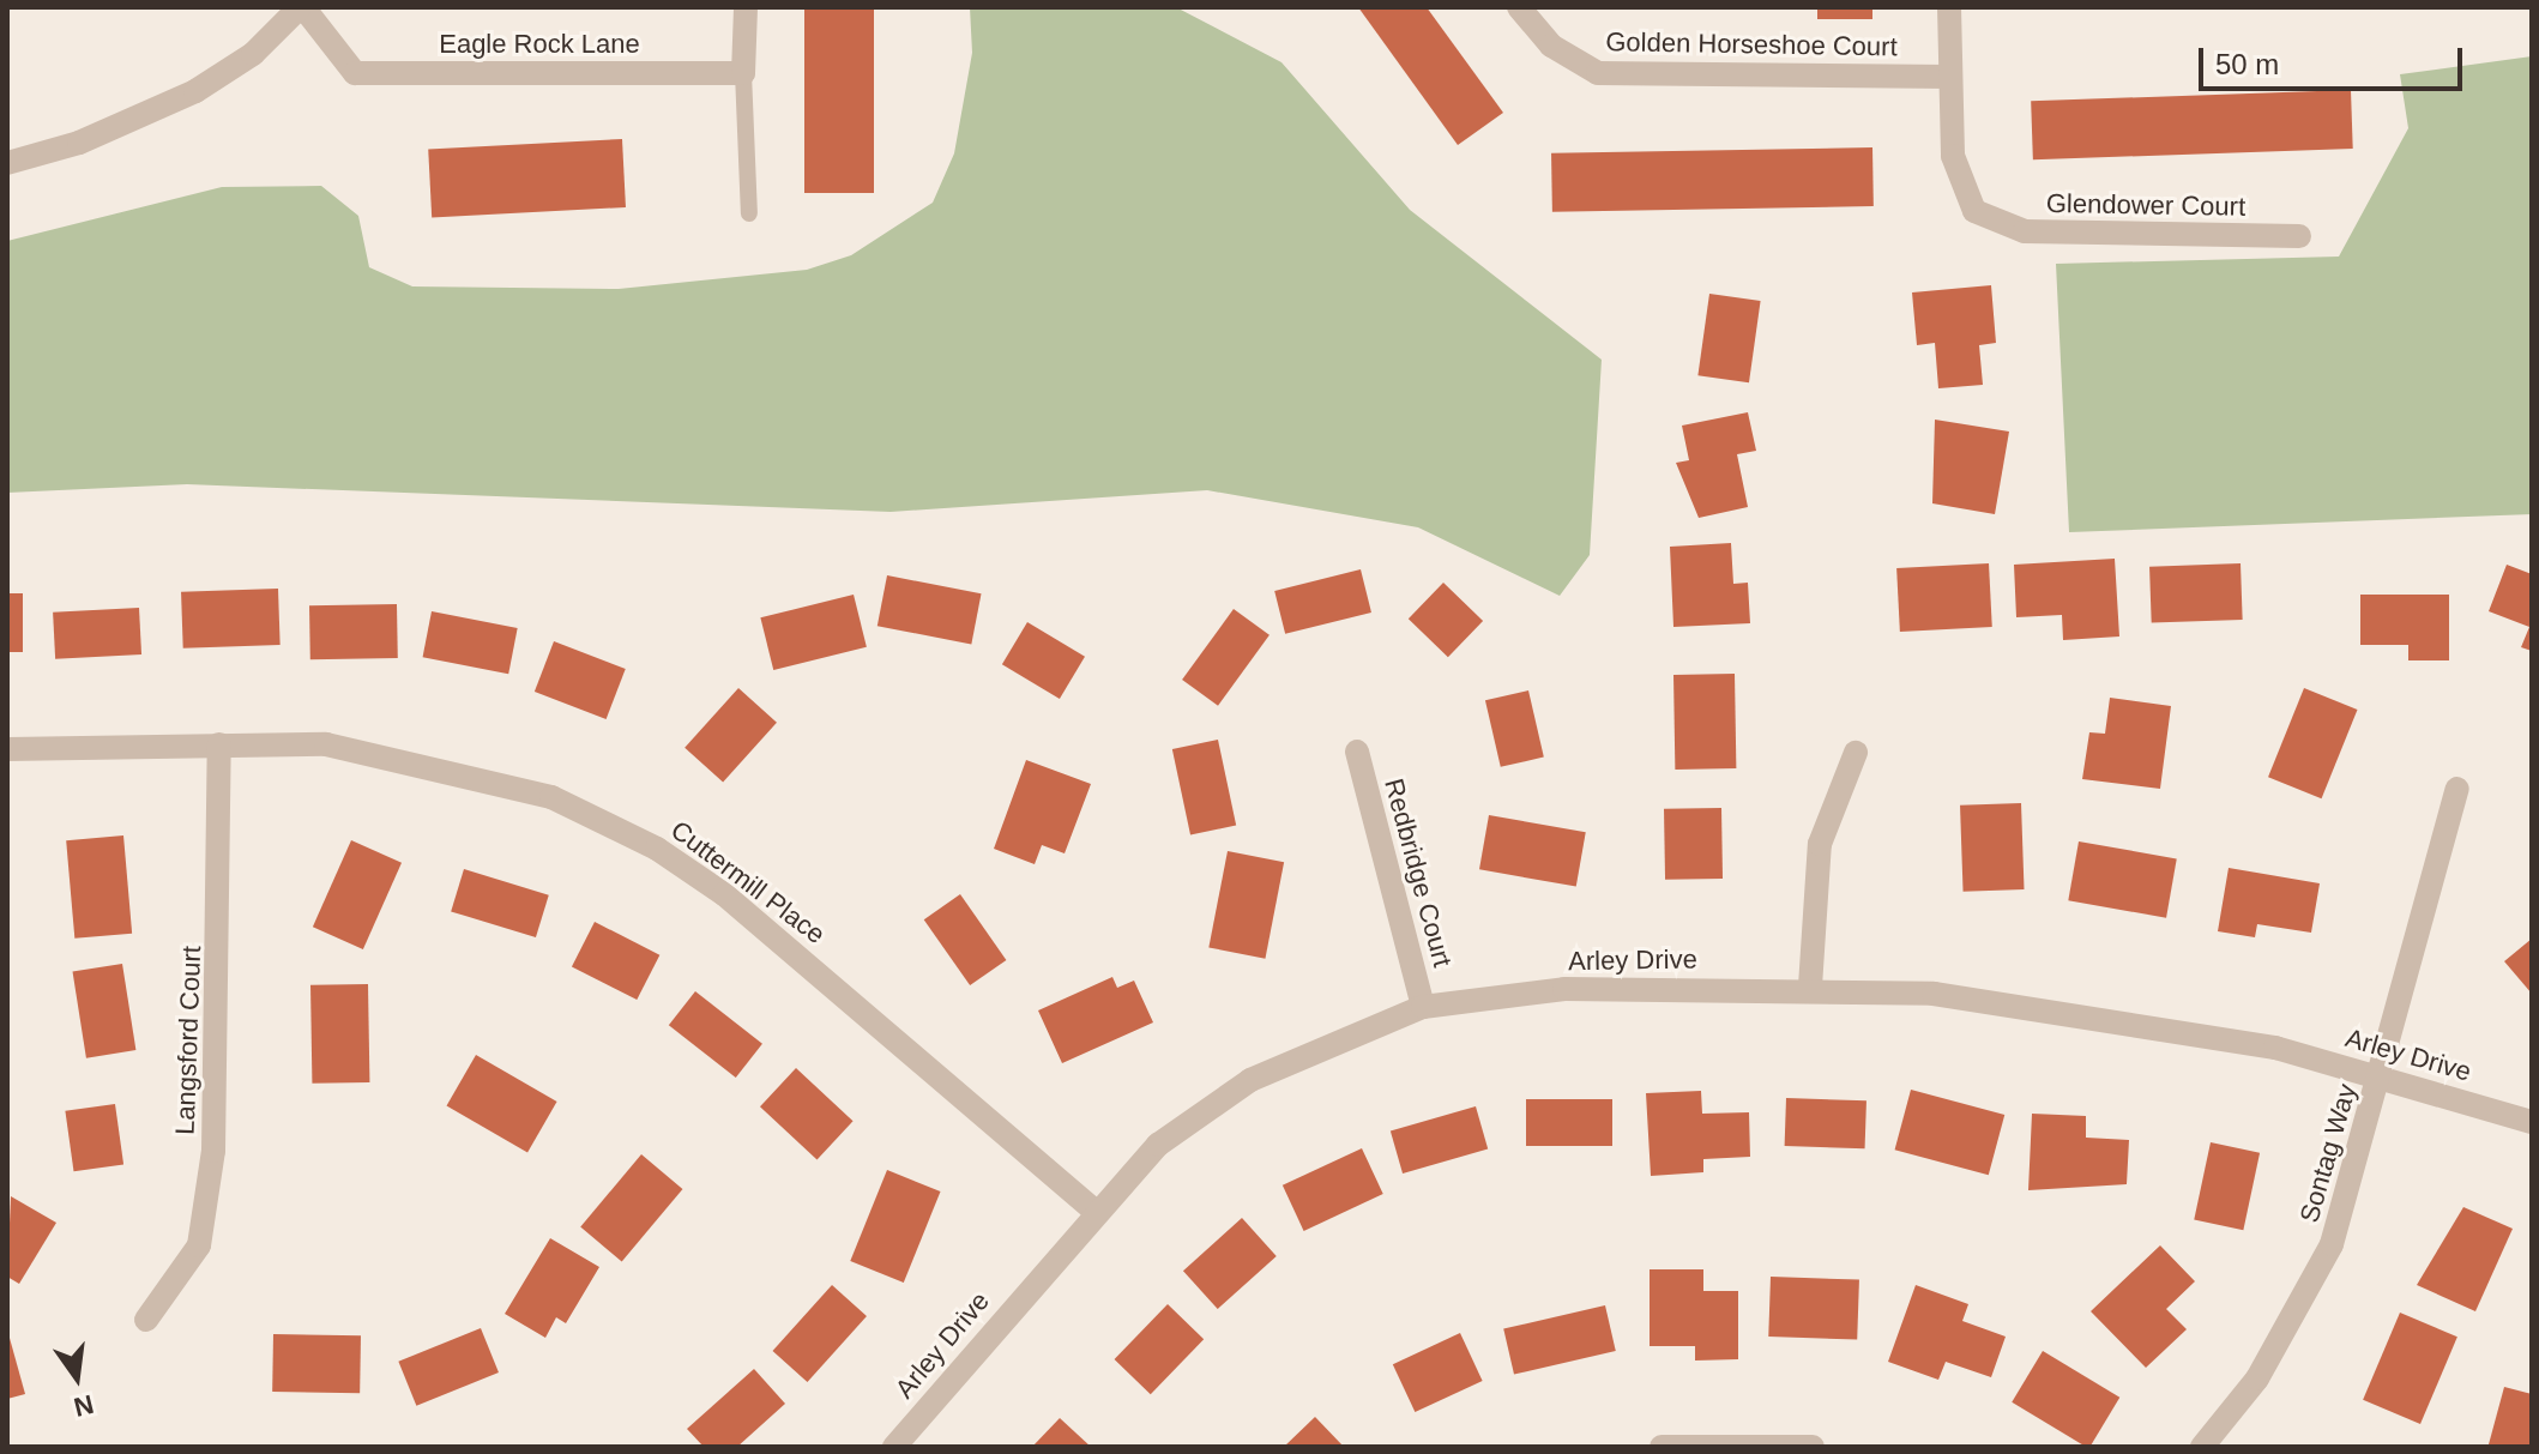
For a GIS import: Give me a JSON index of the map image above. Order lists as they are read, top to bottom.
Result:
{
  "streets": {
    "street": [
      "Eagle Rock Lane",
      "Golden Horseshoe Court",
      "Glendower Court",
      "Redbridge Court",
      "Cuttermill Place",
      "Arley Drive",
      "Langsford Court",
      "Sontag Way"
    ]
  },
  "crossings": [
    ["Golden Horseshoe Court", "Glendower Court"],
    ["Redbridge Court", "Arley Drive"],
    ["Cuttermill Place", "Arley Drive"],
    ["Cuttermill Place", "Langsford Court"],
    ["Arley Drive", "Sontag Way"]
  ],
  "scale_bar": "50 m",
  "north": "bottom"
}
